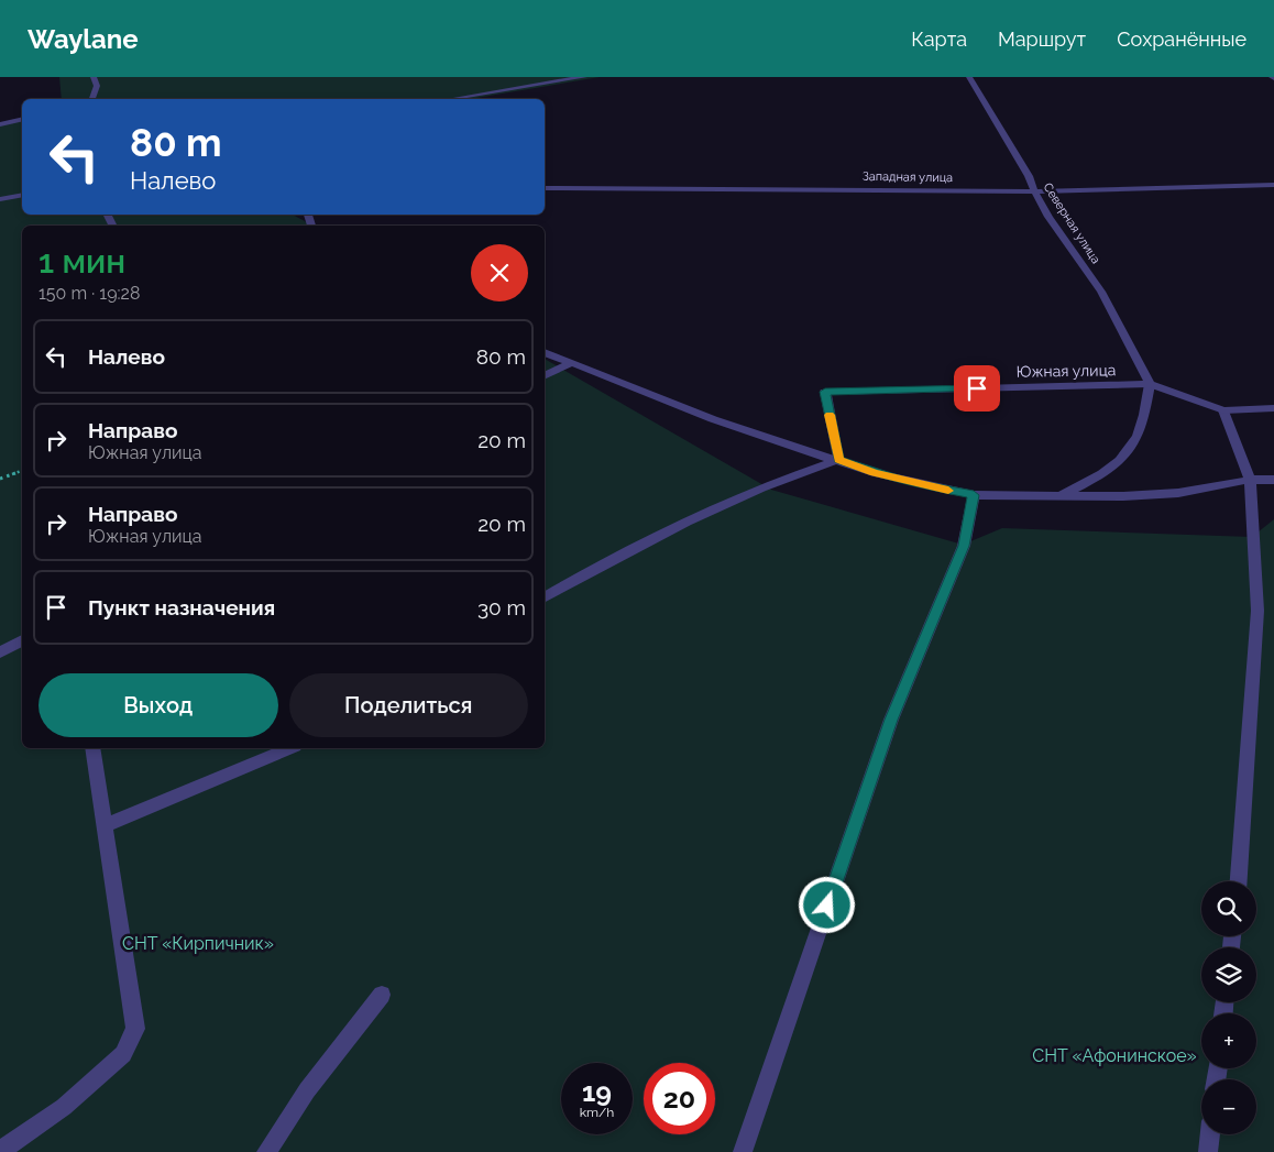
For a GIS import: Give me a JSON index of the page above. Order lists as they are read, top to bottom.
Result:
{
  "streets": {
    "street": ["Западная улица", "Северная улица", "Южная улица"]
  },
  "crossings": [
    ["Западная улица", "Северная улица"],
    ["Северная улица", "Южная улица"]
  ],
  "parks": ["СНТ «Кирпичник»", "СНТ «Афонинское»"],
  "page": {
    "header": "Waylane",
    "nav": ["Карта", "Маршрут", "Сохранённые"],
    "turn": ["80 m", "Налево"],
    "heading": ["1 мин", "150 m · 19:28"],
    "list": [
      {
        "name": "Налево",
        "value": "80 m"
      },
      {
        "name": "Направо",
        "note": "Южная улица",
        "value": "20 m"
      },
      {
        "name": "Направо",
        "note": "Южная улица",
        "value": "20 m"
      },
      {
        "name": "Пункт назначения",
        "value": "30 m"
      }
    ],
    "buttons": ["Выход", "Поделиться"],
    "map_buttons": ["+", "−"],
    "speed": "19 km/h",
    "limit": "20"
  }
}
